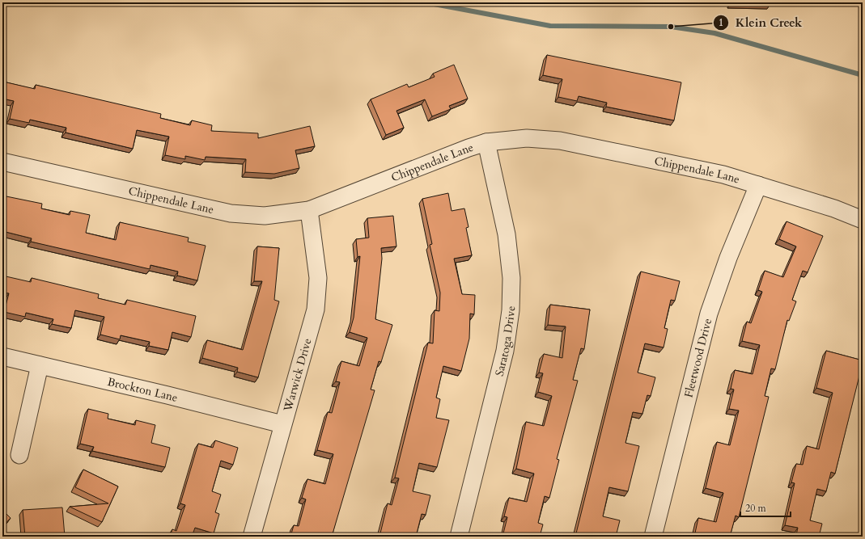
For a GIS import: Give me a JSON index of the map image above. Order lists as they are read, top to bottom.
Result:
{
  "streets": {
    "street": [
      "Chippendale Lane",
      "Saratoga Drive",
      "Fleetwood Drive",
      "Warwick Drive",
      "Brockton Lane"
    ]
  },
  "crossings": [
    ["Chippendale Lane", "Saratoga Drive"],
    ["Chippendale Lane", "Fleetwood Drive"],
    ["Chippendale Lane", "Warwick Drive"],
    ["Warwick Drive", "Brockton Lane"]
  ],
  "places": ["Klein Creek"],
  "scale_bar": "20 m"
}
